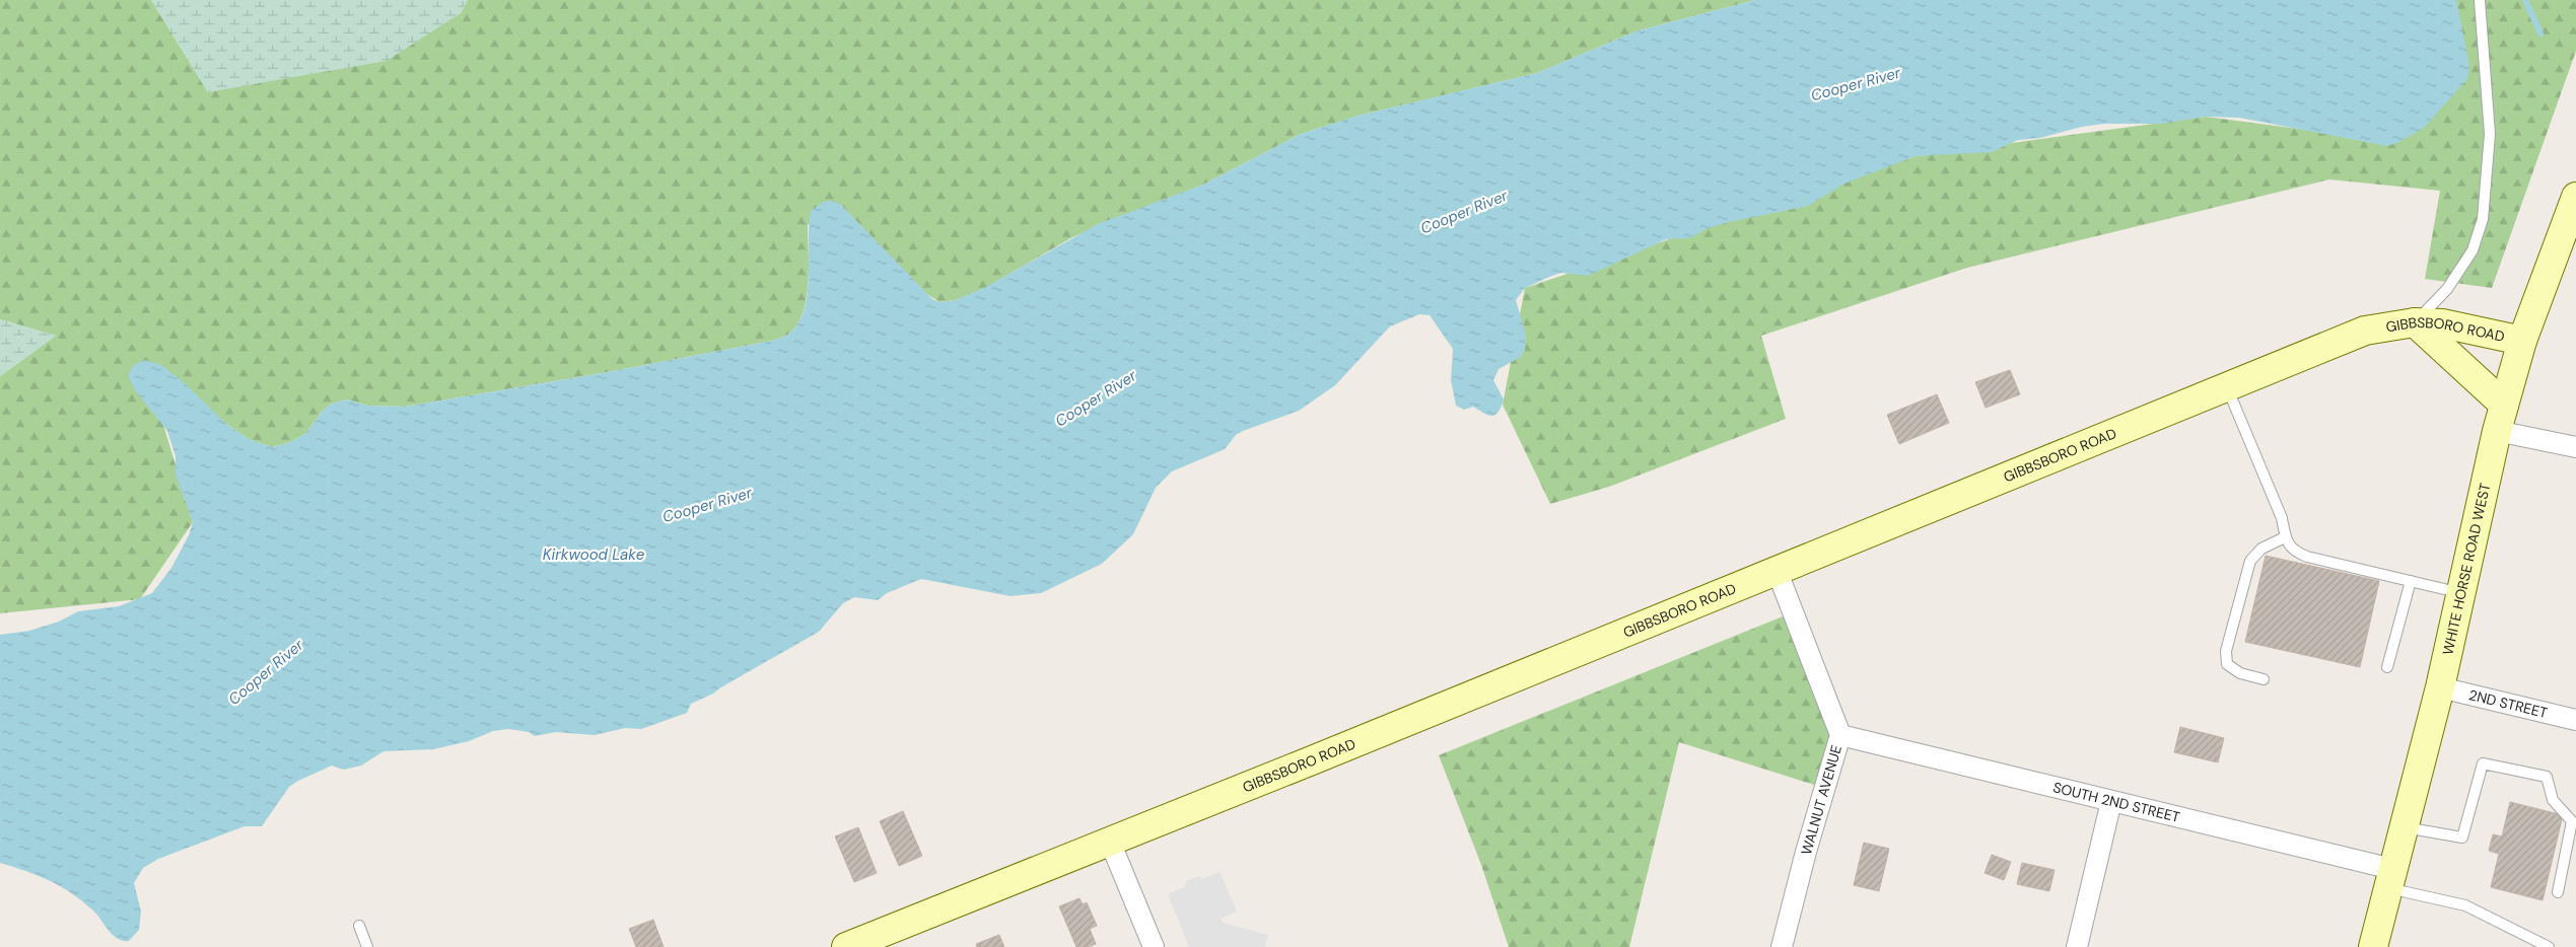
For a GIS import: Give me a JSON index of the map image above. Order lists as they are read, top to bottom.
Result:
{
  "streets": {
    "street": [
      "GIBBSBORO ROAD",
      "WHITE HORSE ROAD WEST",
      "2ND STREET",
      "WALNUT AVENUE",
      "SOUTH 2ND STREET"
    ]
  },
  "crossings": [
    ["GIBBSBORO ROAD", "WHITE HORSE ROAD WEST"],
    ["GIBBSBORO ROAD", "WALNUT AVENUE"],
    ["WHITE HORSE ROAD WEST", "2ND STREET"],
    ["WHITE HORSE ROAD WEST", "SOUTH 2ND STREET"],
    ["WALNUT AVENUE", "SOUTH 2ND STREET"]
  ],
  "water": ["Cooper River", "Kirkwood Lake"]
}
